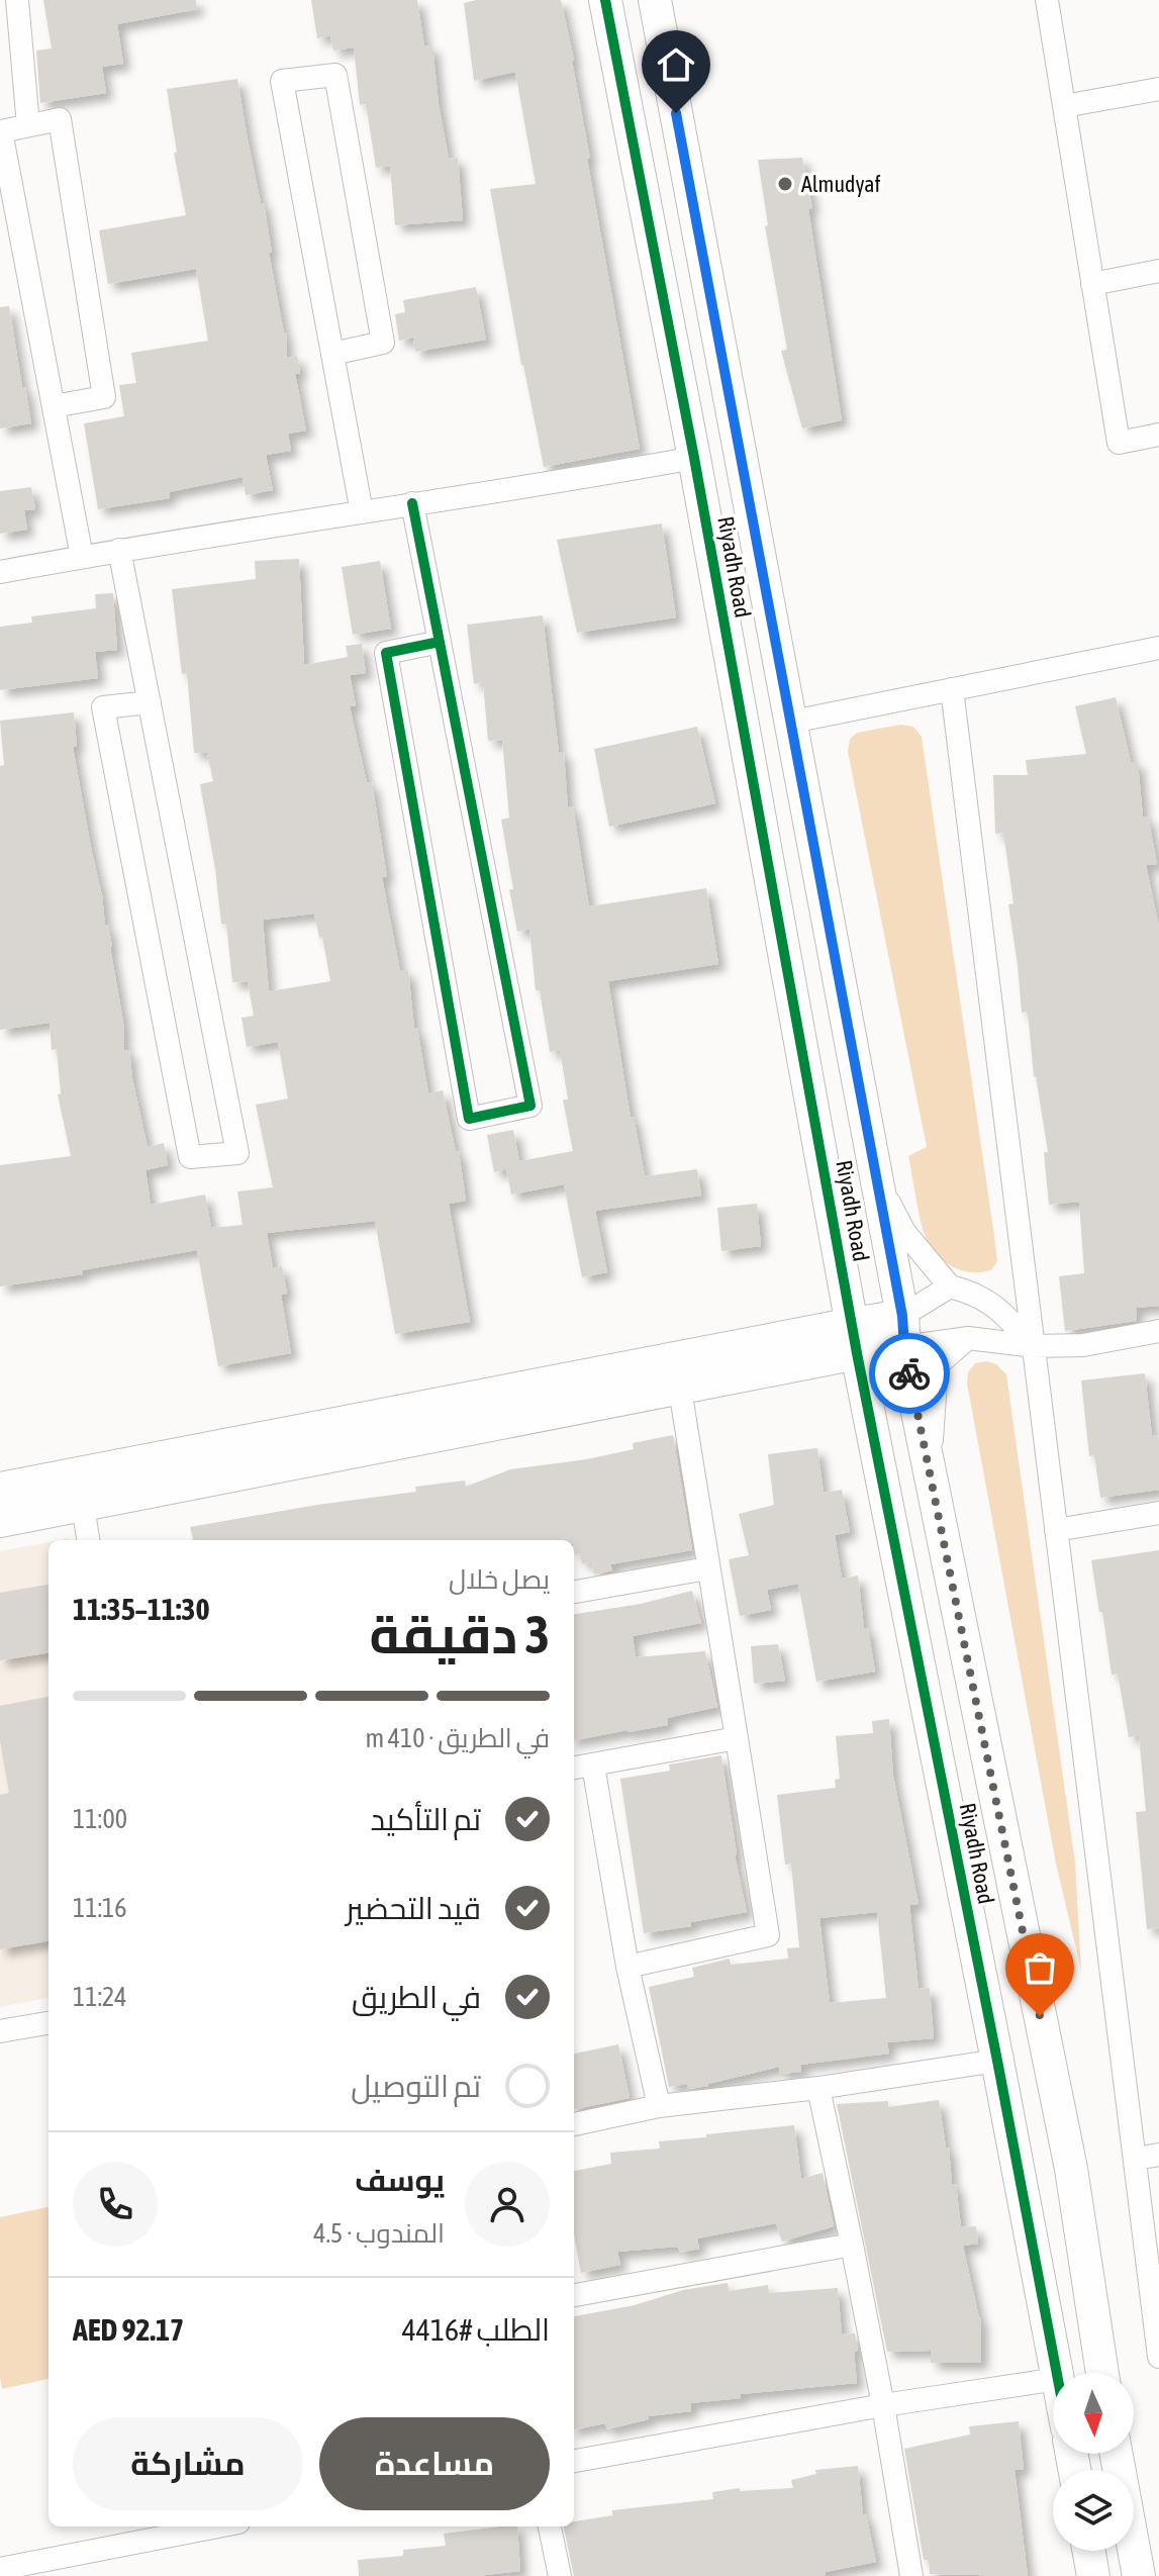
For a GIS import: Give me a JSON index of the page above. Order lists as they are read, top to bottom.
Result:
{
  "streets": {
    "street": ["Riyadh Road"]
  },
  "places": ["Almudyaf"],
  "north": "bottom",
  "page": {
    "heading": ["3 دقيقة", "يصل خلال", "11:30–11:35"],
    "panel": [
      "يوسف",
      "المندوب · 4.5",
      "الطلب #4416",
      "AED 92.17"
    ],
    "bar": "في الطريق · 410 m",
    "list": [
      ["تم التأكيد", "11:00"],
      ["قيد التحضير", "11:16"],
      ["في الطريق", "11:24"],
      "تم التوصيل"
    ],
    "buttons": ["مساعدة", "مشاركة"]
  }
}
